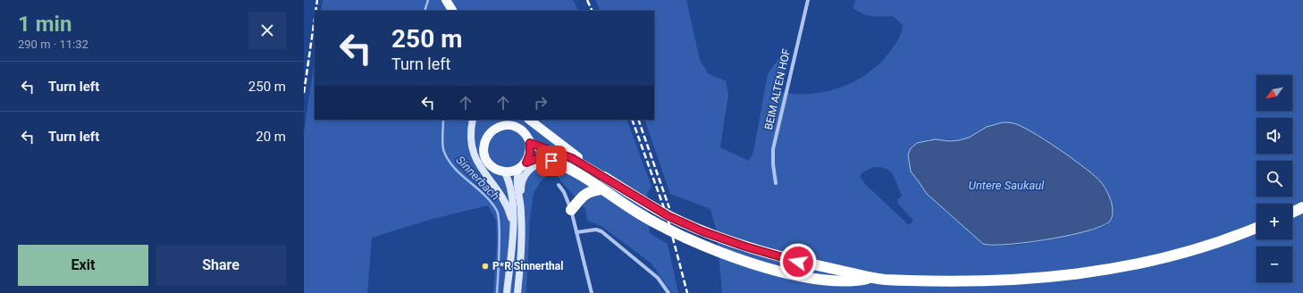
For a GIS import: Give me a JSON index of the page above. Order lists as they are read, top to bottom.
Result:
{
  "streets": {
    "street": ["BEIM ALTEN HOF"]
  },
  "water": ["Sinnerbach", "Untere Saukaul"],
  "places": ["P*R Sinnerthal"],
  "north": "bottom left",
  "page": {
    "heading": ["1 min", "290 m · 11:32"],
    "turn": ["250 m", "Turn left"],
    "list": [
      {
        "name": "Turn left",
        "value": "250 m"
      },
      {
        "name": "Turn left",
        "value": "20 m"
      }
    ],
    "map_buttons": ["+", "−"],
    "buttons": ["Exit", "Share"]
  }
}
